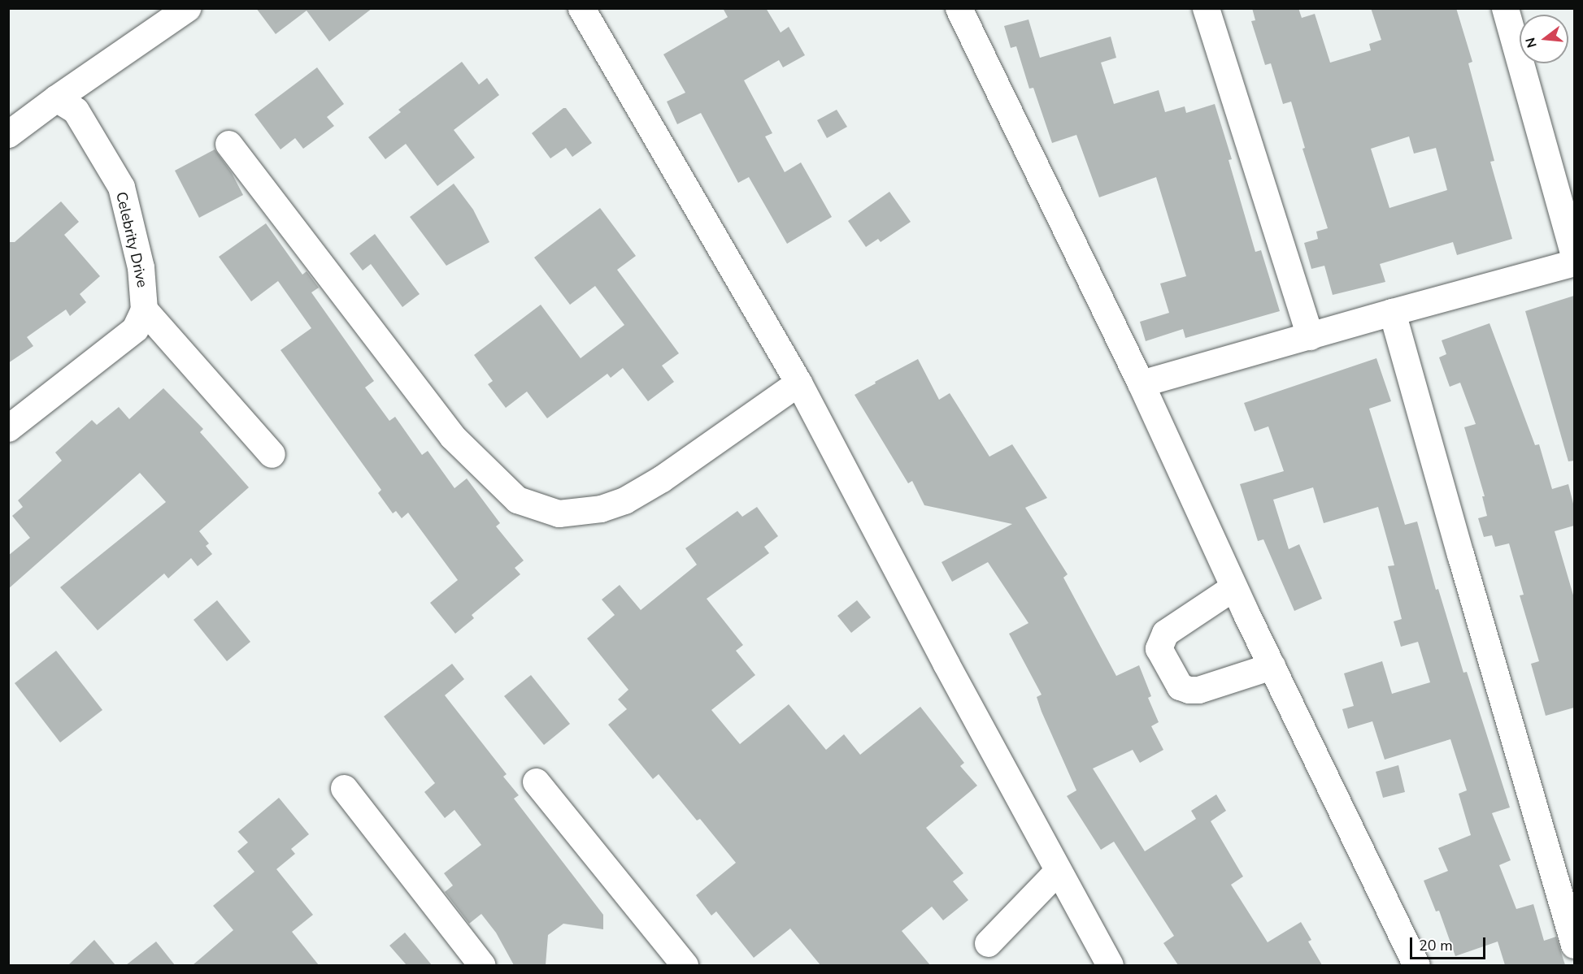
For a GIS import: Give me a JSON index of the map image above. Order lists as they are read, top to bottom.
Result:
{
  "streets": {
    "street": ["Celebrity Drive"]
  },
  "scale_bar": "20 m",
  "north": "left"
}
